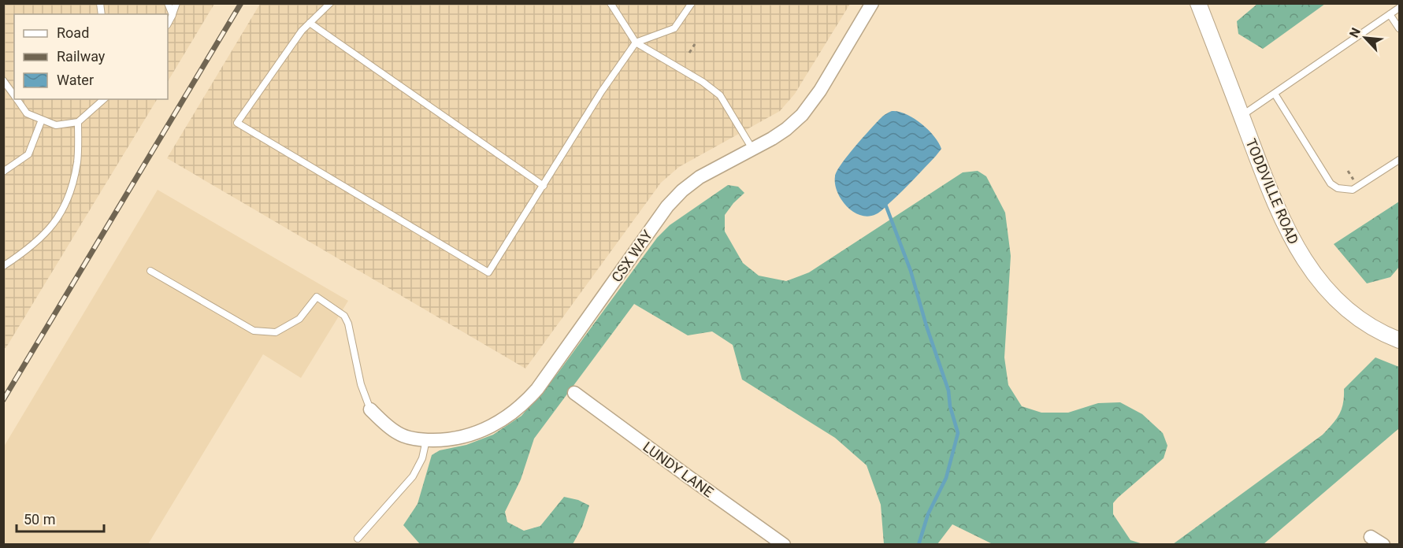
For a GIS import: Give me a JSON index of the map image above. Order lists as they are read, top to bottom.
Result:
{
  "streets": {
    "street": ["TODDVILLE ROAD", "CSX WAY", "LUNDY LANE"]
  },
  "legend": ["Road", "Railway", "Water"],
  "scale_bar": "50 m",
  "north": "top left"
}
